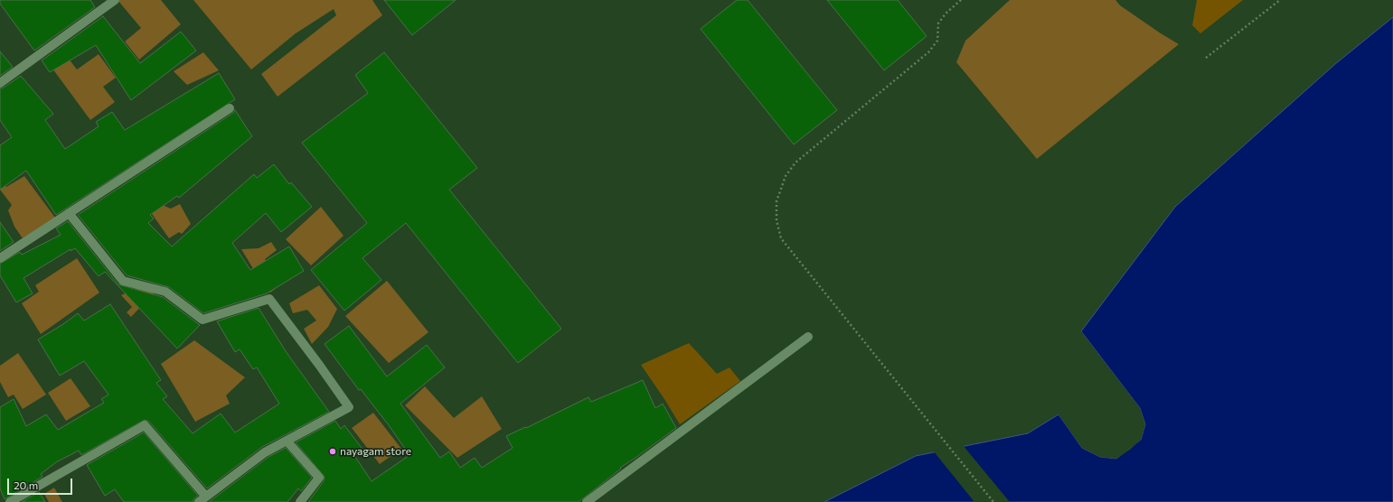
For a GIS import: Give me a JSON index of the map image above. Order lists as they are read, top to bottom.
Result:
{
  "places": ["nayagam store"],
  "scale_bar": "20 m"
}
